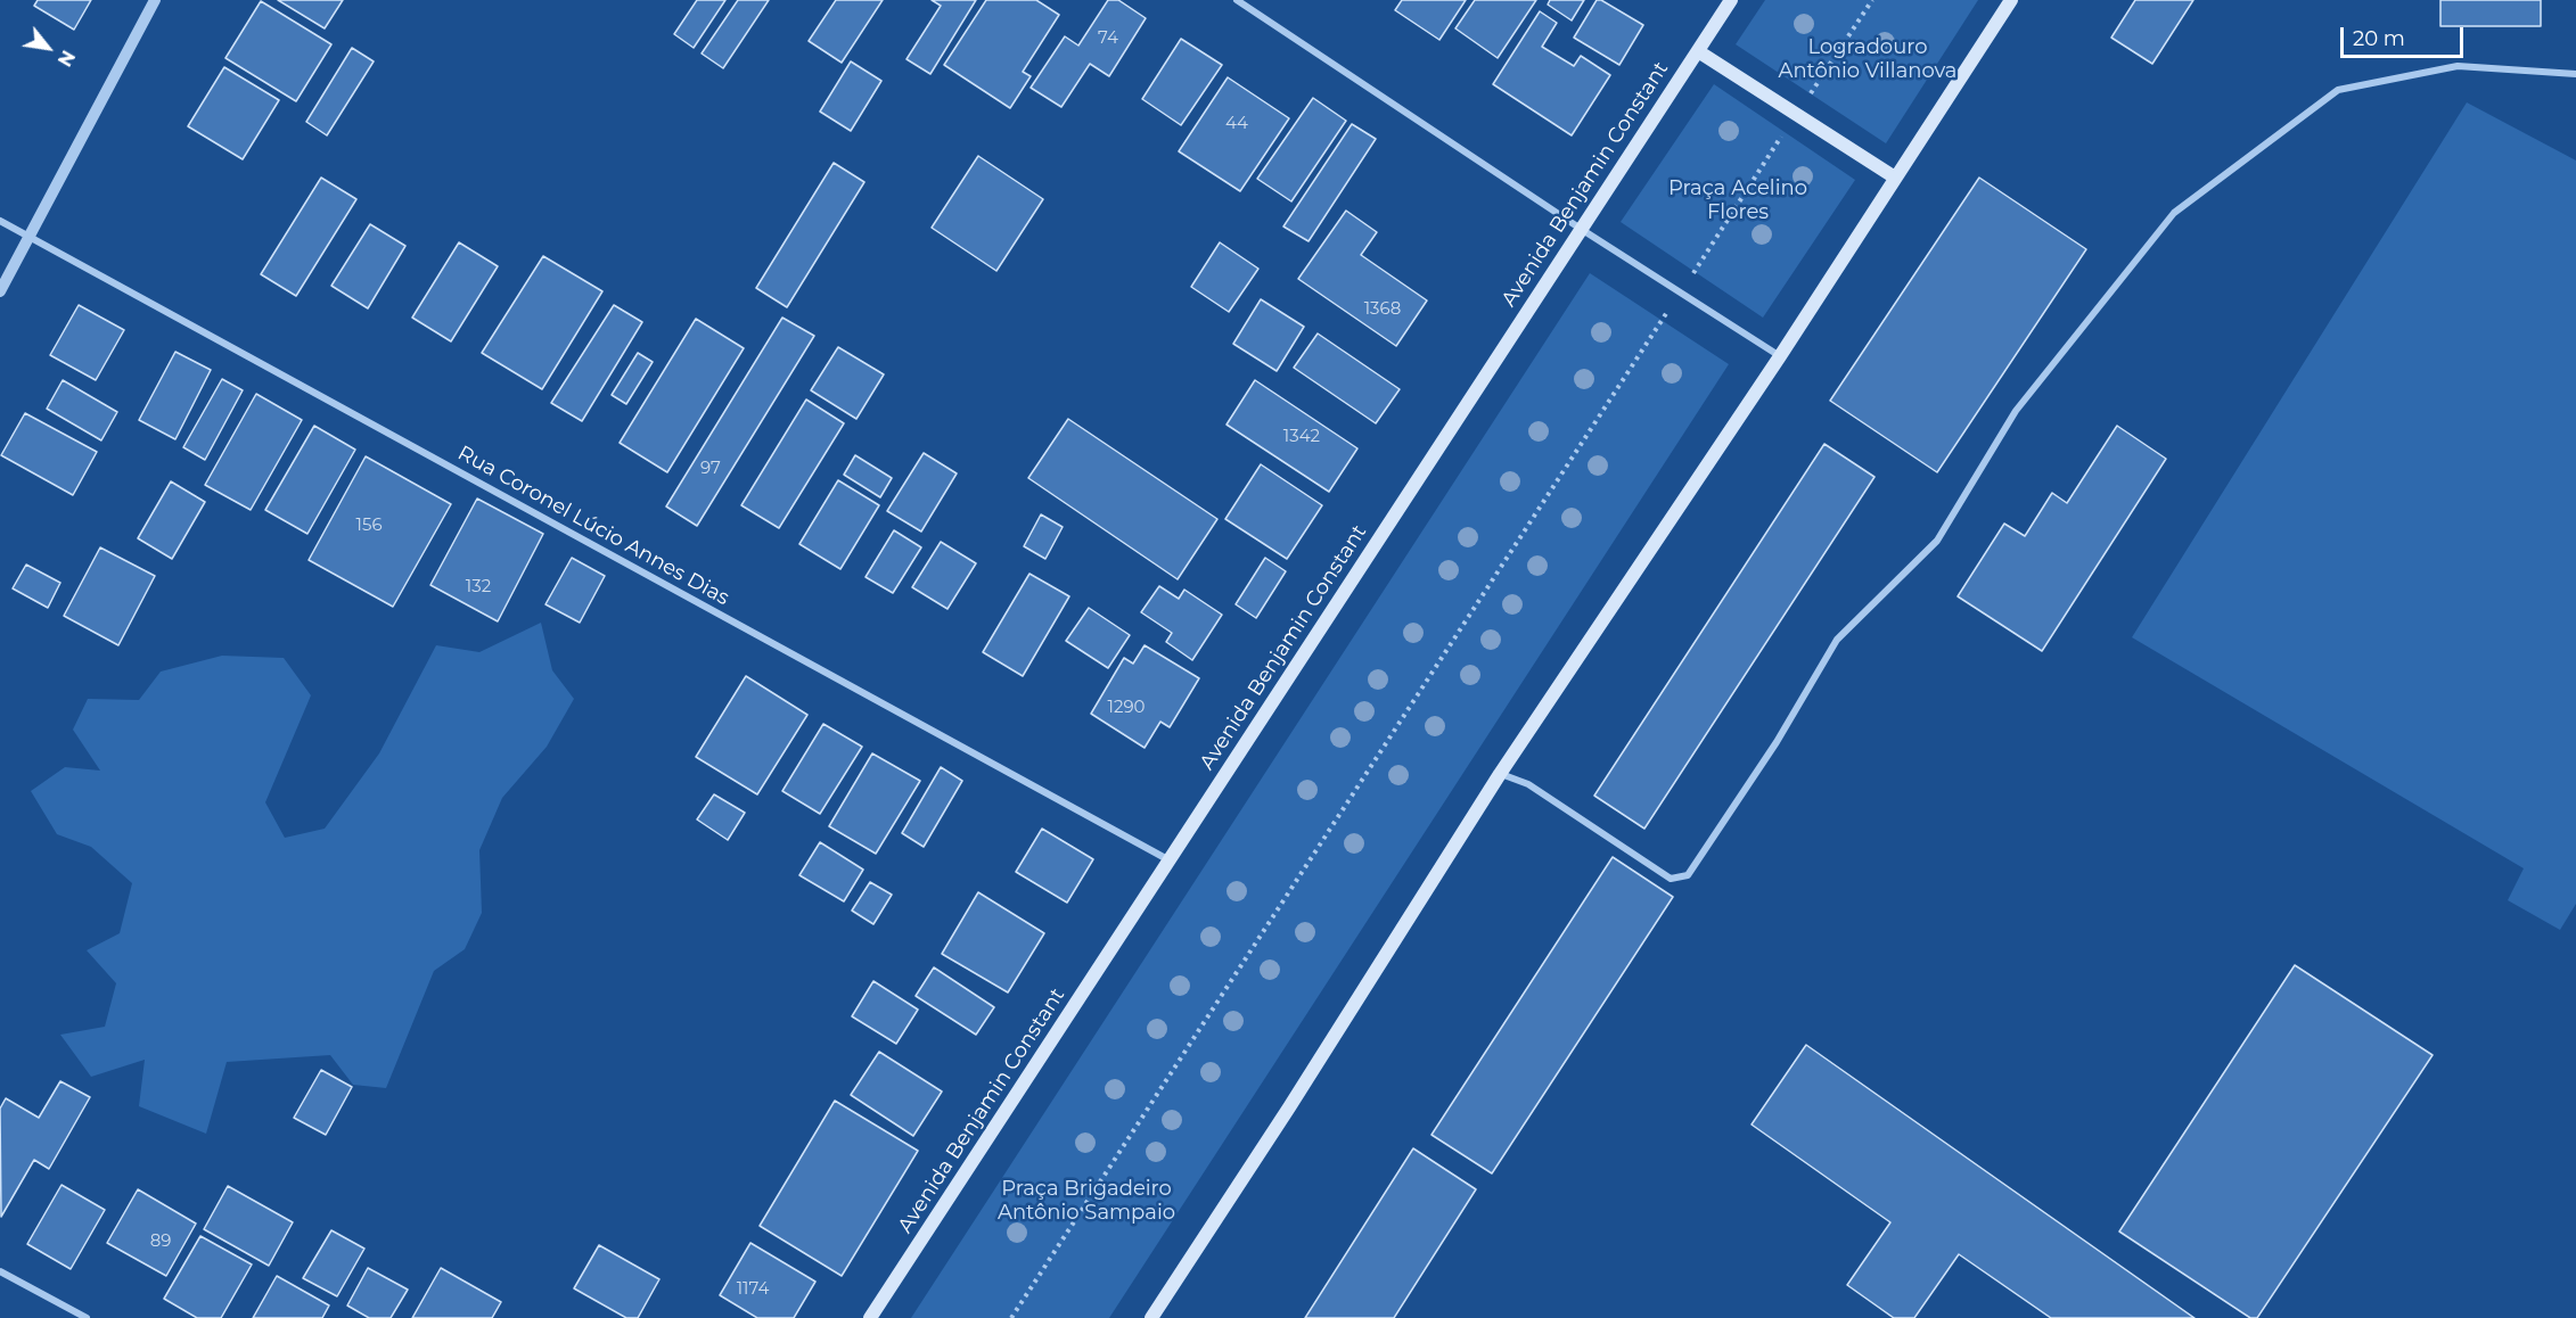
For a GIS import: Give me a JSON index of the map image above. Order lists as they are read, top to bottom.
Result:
{
  "streets": {
    "main road": ["Avenida Benjamin Constant"],
    "street": ["Rua Coronel Lúcio Annes Dias"]
  },
  "crossings": [
    ["Avenida Benjamin Constant", "Rua Coronel Lúcio Annes Dias"]
  ],
  "parks": ["Logradouro Antônio Villanova", "Praça Acelino Flores", "Praça Brigadeiro Antônio Sampaio"],
  "house_numbers": [
    "74",
    "44",
    "1368",
    "1342",
    "97",
    "156",
    "132",
    "1290",
    "89",
    "1174"
  ],
  "scale_bar": "20 m",
  "north": "bottom right"
}
